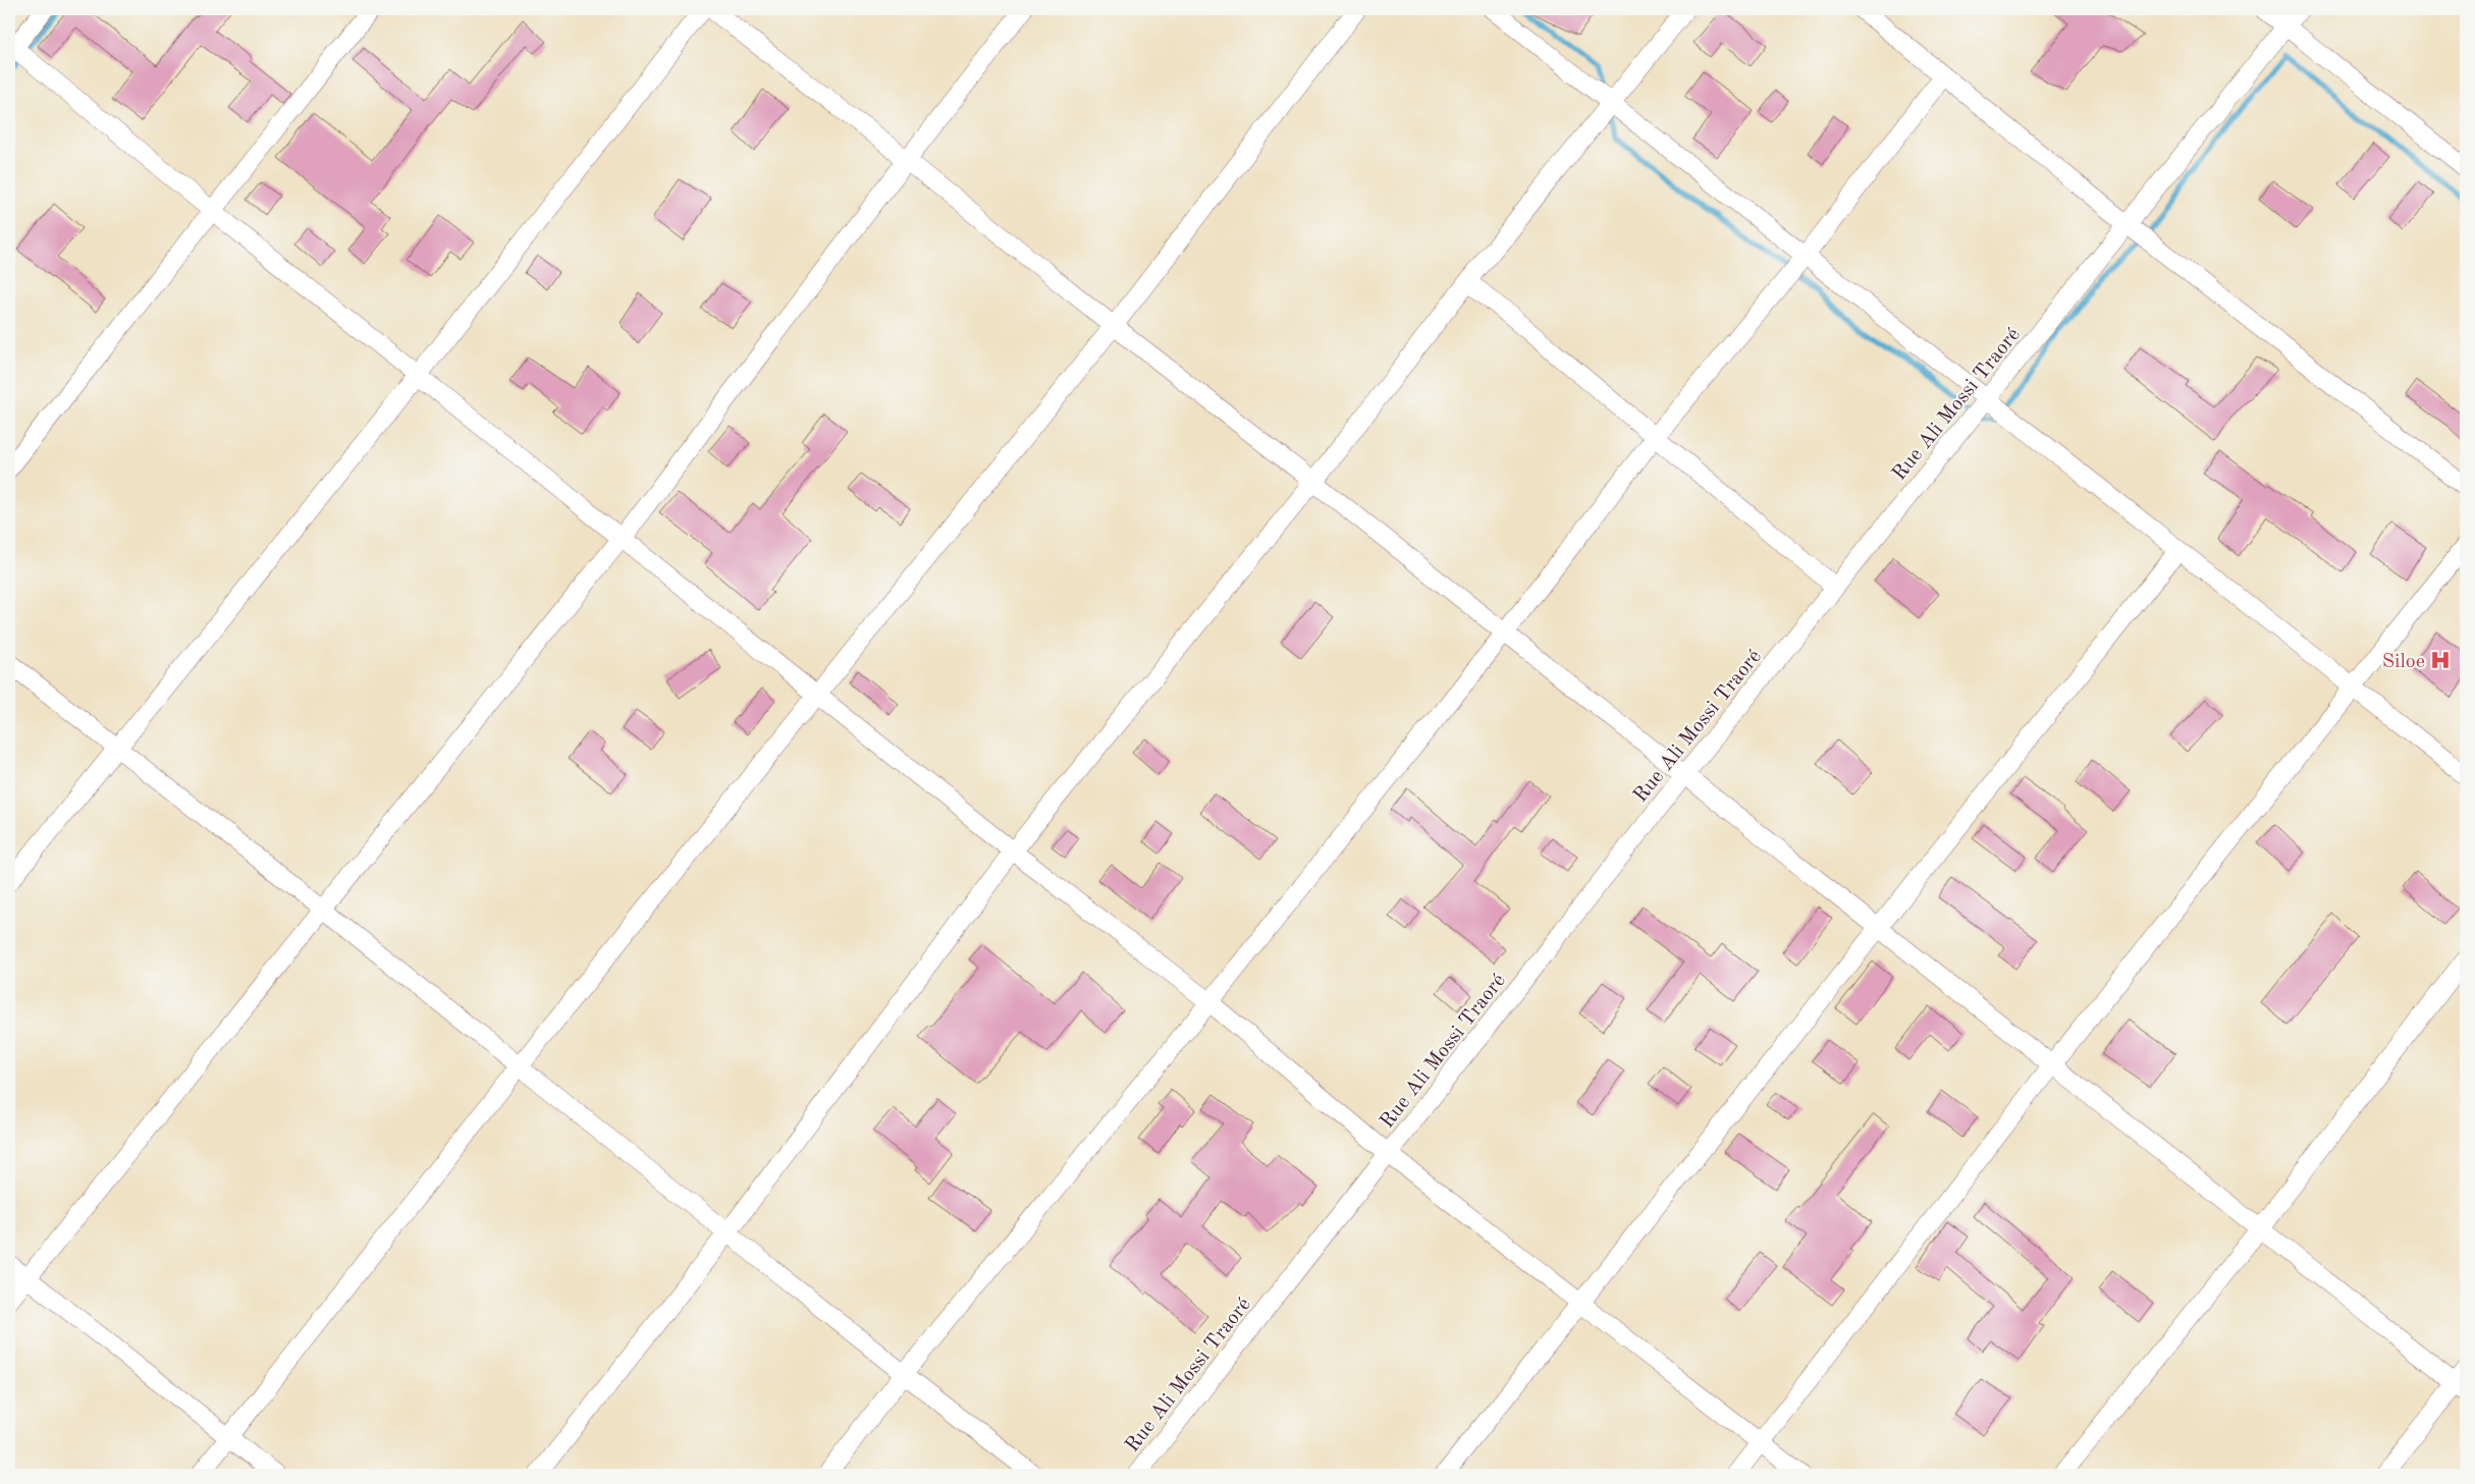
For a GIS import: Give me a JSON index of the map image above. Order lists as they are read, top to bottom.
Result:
{
  "streets": {
    "street": ["Rue Ali Mossi Traoré"]
  },
  "places": {
    "hospital": ["Siloe"]
  }
}
